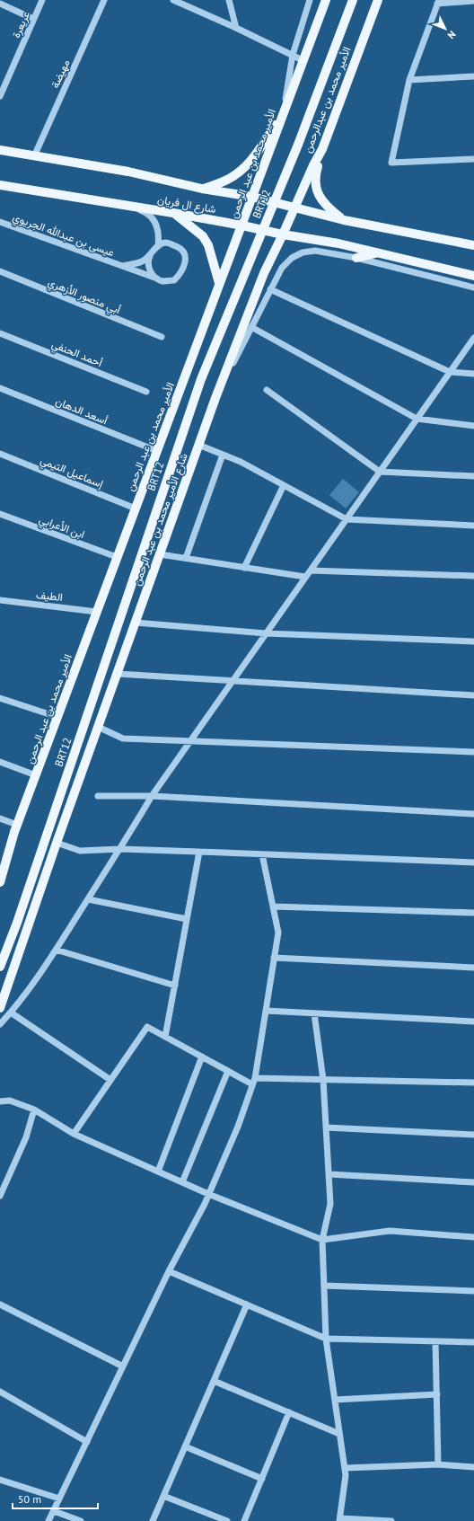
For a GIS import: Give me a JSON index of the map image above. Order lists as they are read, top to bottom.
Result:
{
  "streets": {
    "main road": [
      "الأمير محمد بن عبدالرحمن",
      "الأمير محمد بن عبد الرحمن",
      "شارع ال فريان",
      "BRT12",
      "شارع الأمير محمد بن عبد الرحمن"
    ],
    "street": [
      "عريعرة",
      "مهيضة",
      "عيسى بن عبدالله الجريوي",
      "أبي منصور الأزهري",
      "أحمد الحنفي",
      "أسعد الدهان",
      "إسماعيل التيمي",
      "ابن الأعرابي",
      "الطيف"
    ]
  },
  "crossings": [
    ["مهيضة", "شارع ال فريان"],
    ["الأمير محمد بن عبدالرحمن", "شارع ال فريان"],
    ["الأمير محمد بن عبدالرحمن", "شارع الأمير محمد بن عبد الرحمن"],
    ["الأمير محمد بن عبد الرحمن", "شارع ال فريان"],
    ["الأمير محمد بن عبد الرحمن", "أسعد الدهان"],
    ["الأمير محمد بن عبد الرحمن", "إسماعيل التيمي"],
    ["الأمير محمد بن عبد الرحمن", "ابن الأعرابي"],
    ["الأمير محمد بن عبد الرحمن", "الطيف"],
    ["شارع ال فريان", "BRT12"],
    ["شارع ال فريان", "شارع الأمير محمد بن عبد الرحمن"]
  ],
  "scale_bar": "50 m",
  "north": "bottom right"
}
